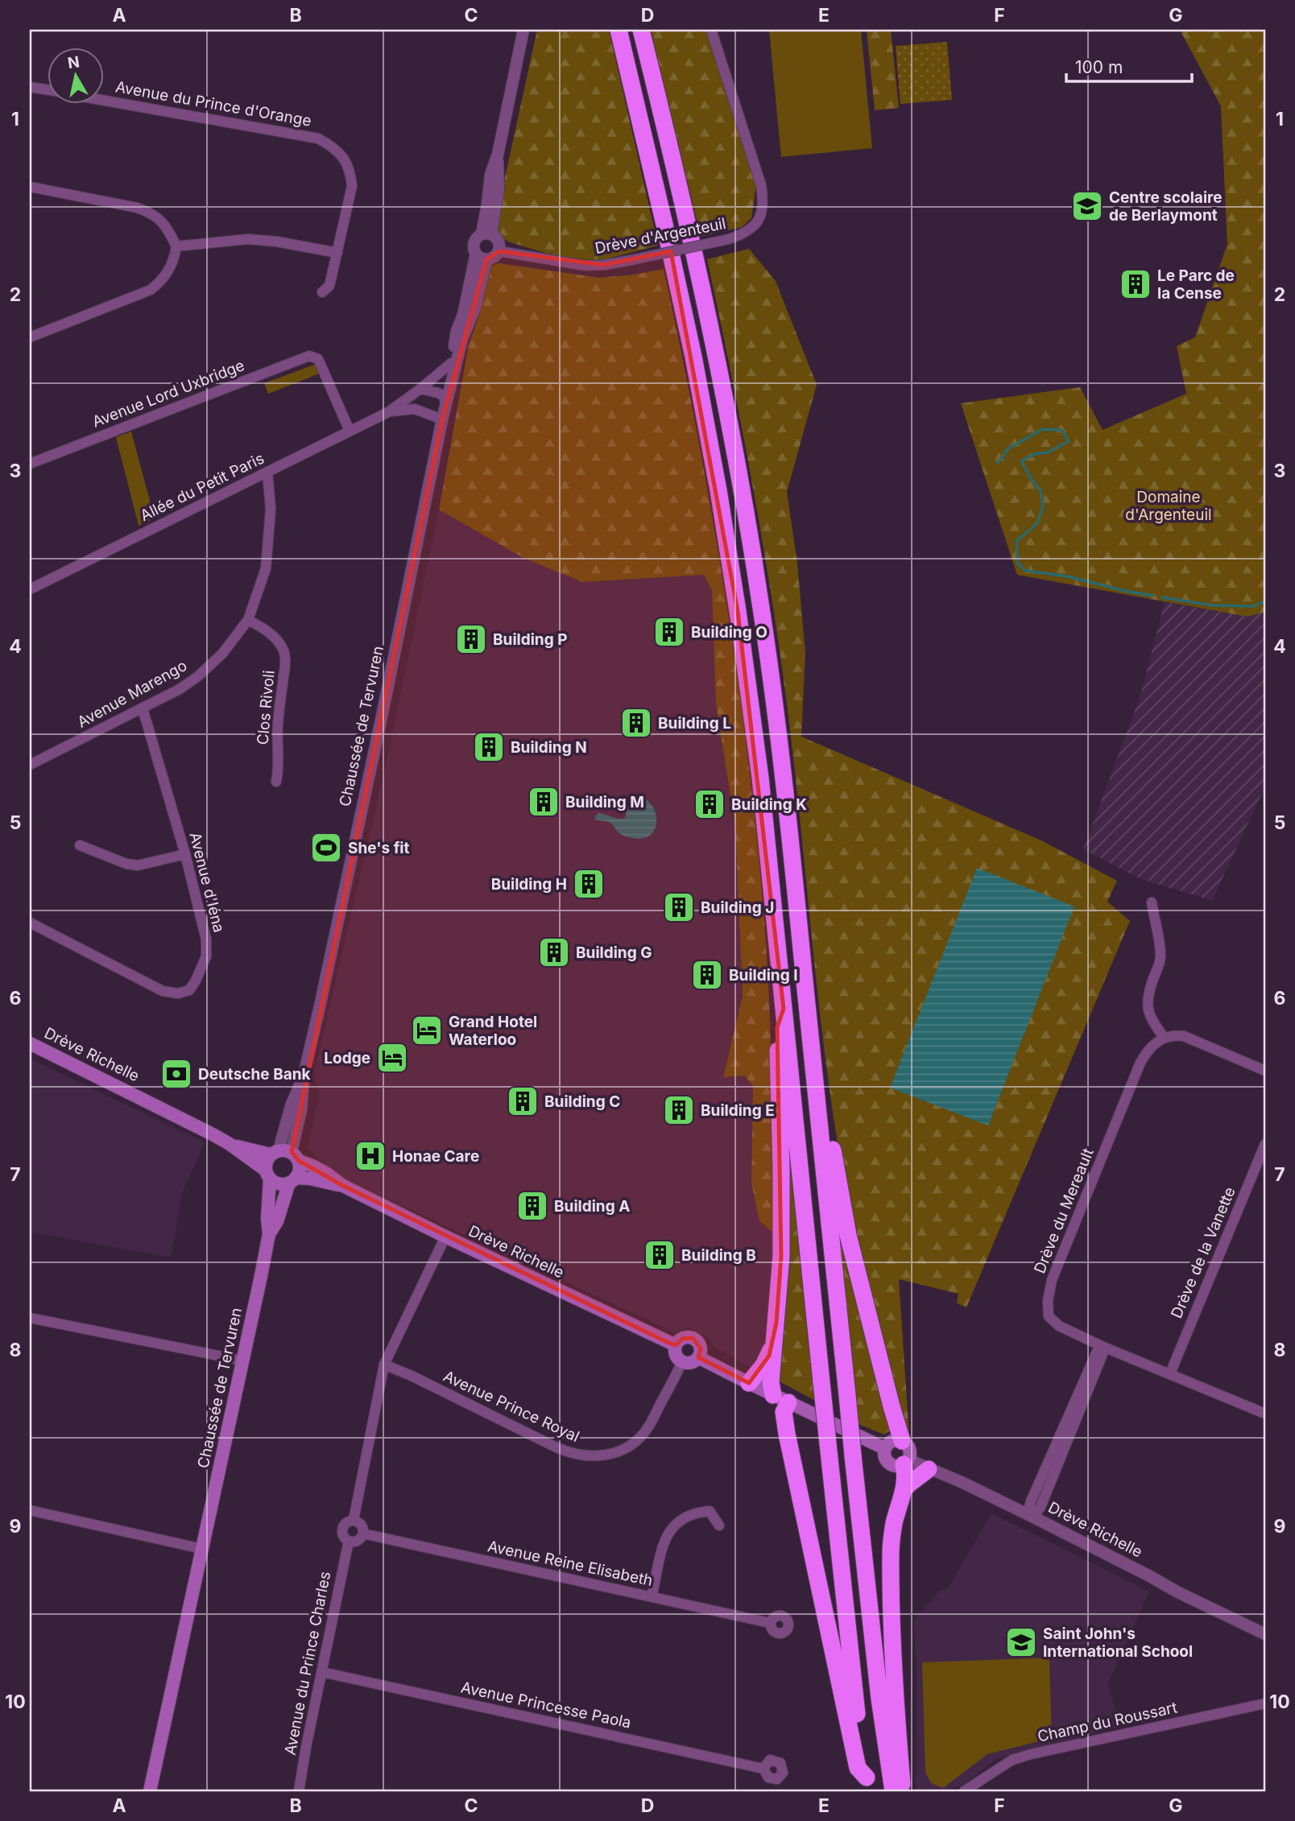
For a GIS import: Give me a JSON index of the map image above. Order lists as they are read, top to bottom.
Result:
{
  "streets": {
    "main road": ["Chaussée de Tervuren", "Drève Richelle"],
    "street": [
      "Avenue du Prince d'Orange",
      "Drève d'Argenteuil",
      "Avenue Lord Uxbridge",
      "Allée du Petit Paris",
      "Avenue Marengo",
      "Clos Rivoli",
      "Avenue d'Iéna",
      "Drève du Mereault",
      "Drève de la Vanette",
      "Avenue Prince Royal",
      "Avenue Reine Elisabeth",
      "Avenue du Prince Charles",
      "Avenue Princesse Paola",
      "Champ du Roussart"
    ]
  },
  "crossings": [
    ["Drève d'Argenteuil", "Chaussée de Tervuren"],
    ["Avenue Lord Uxbridge", "Allée du Petit Paris"],
    ["Allée du Petit Paris", "Avenue Marengo"],
    ["Allée du Petit Paris", "Chaussée de Tervuren"],
    ["Avenue Marengo", "Clos Rivoli"],
    ["Avenue Marengo", "Avenue d'Iéna"],
    ["Chaussée de Tervuren", "Drève Richelle"],
    ["Drève Richelle", "Avenue Prince Royal"],
    ["Drève du Mereault", "Drève de la Vanette"],
    ["Avenue Reine Elisabeth", "Avenue du Prince Charles"],
    ["Avenue du Prince Charles", "Avenue Princesse Paola"]
  ],
  "parks": ["Domaine d'Argenteuil"],
  "places": {
    "school or university": ["Centre scolaire de Berlaymont", "Saint John's International School"],
    "building": [
      "Le Parc de la Cense",
      "Building O",
      "Building P",
      "Building L",
      "Building N",
      "Building M",
      "Building K",
      "Building H",
      "Building J",
      "Building G",
      "Building I",
      "Building C",
      "Building E",
      "Building A",
      "Building B"
    ],
    "sports": ["She's fit"],
    "hotel": ["Grand Hotel Waterloo", "Lodge"],
    "bank": ["Deutsche Bank"],
    "hospital": ["Honae Care"]
  },
  "scale_bar": "100 m",
  "north": "top",
  "grid": {
    "columns": [
      "A",
      "B",
      "C",
      "D",
      "E",
      "F",
      "G"
    ],
    "rows": [
      "1",
      "2",
      "3",
      "4",
      "5",
      "6",
      "7",
      "8",
      "9",
      "10"
    ]
  }
}
